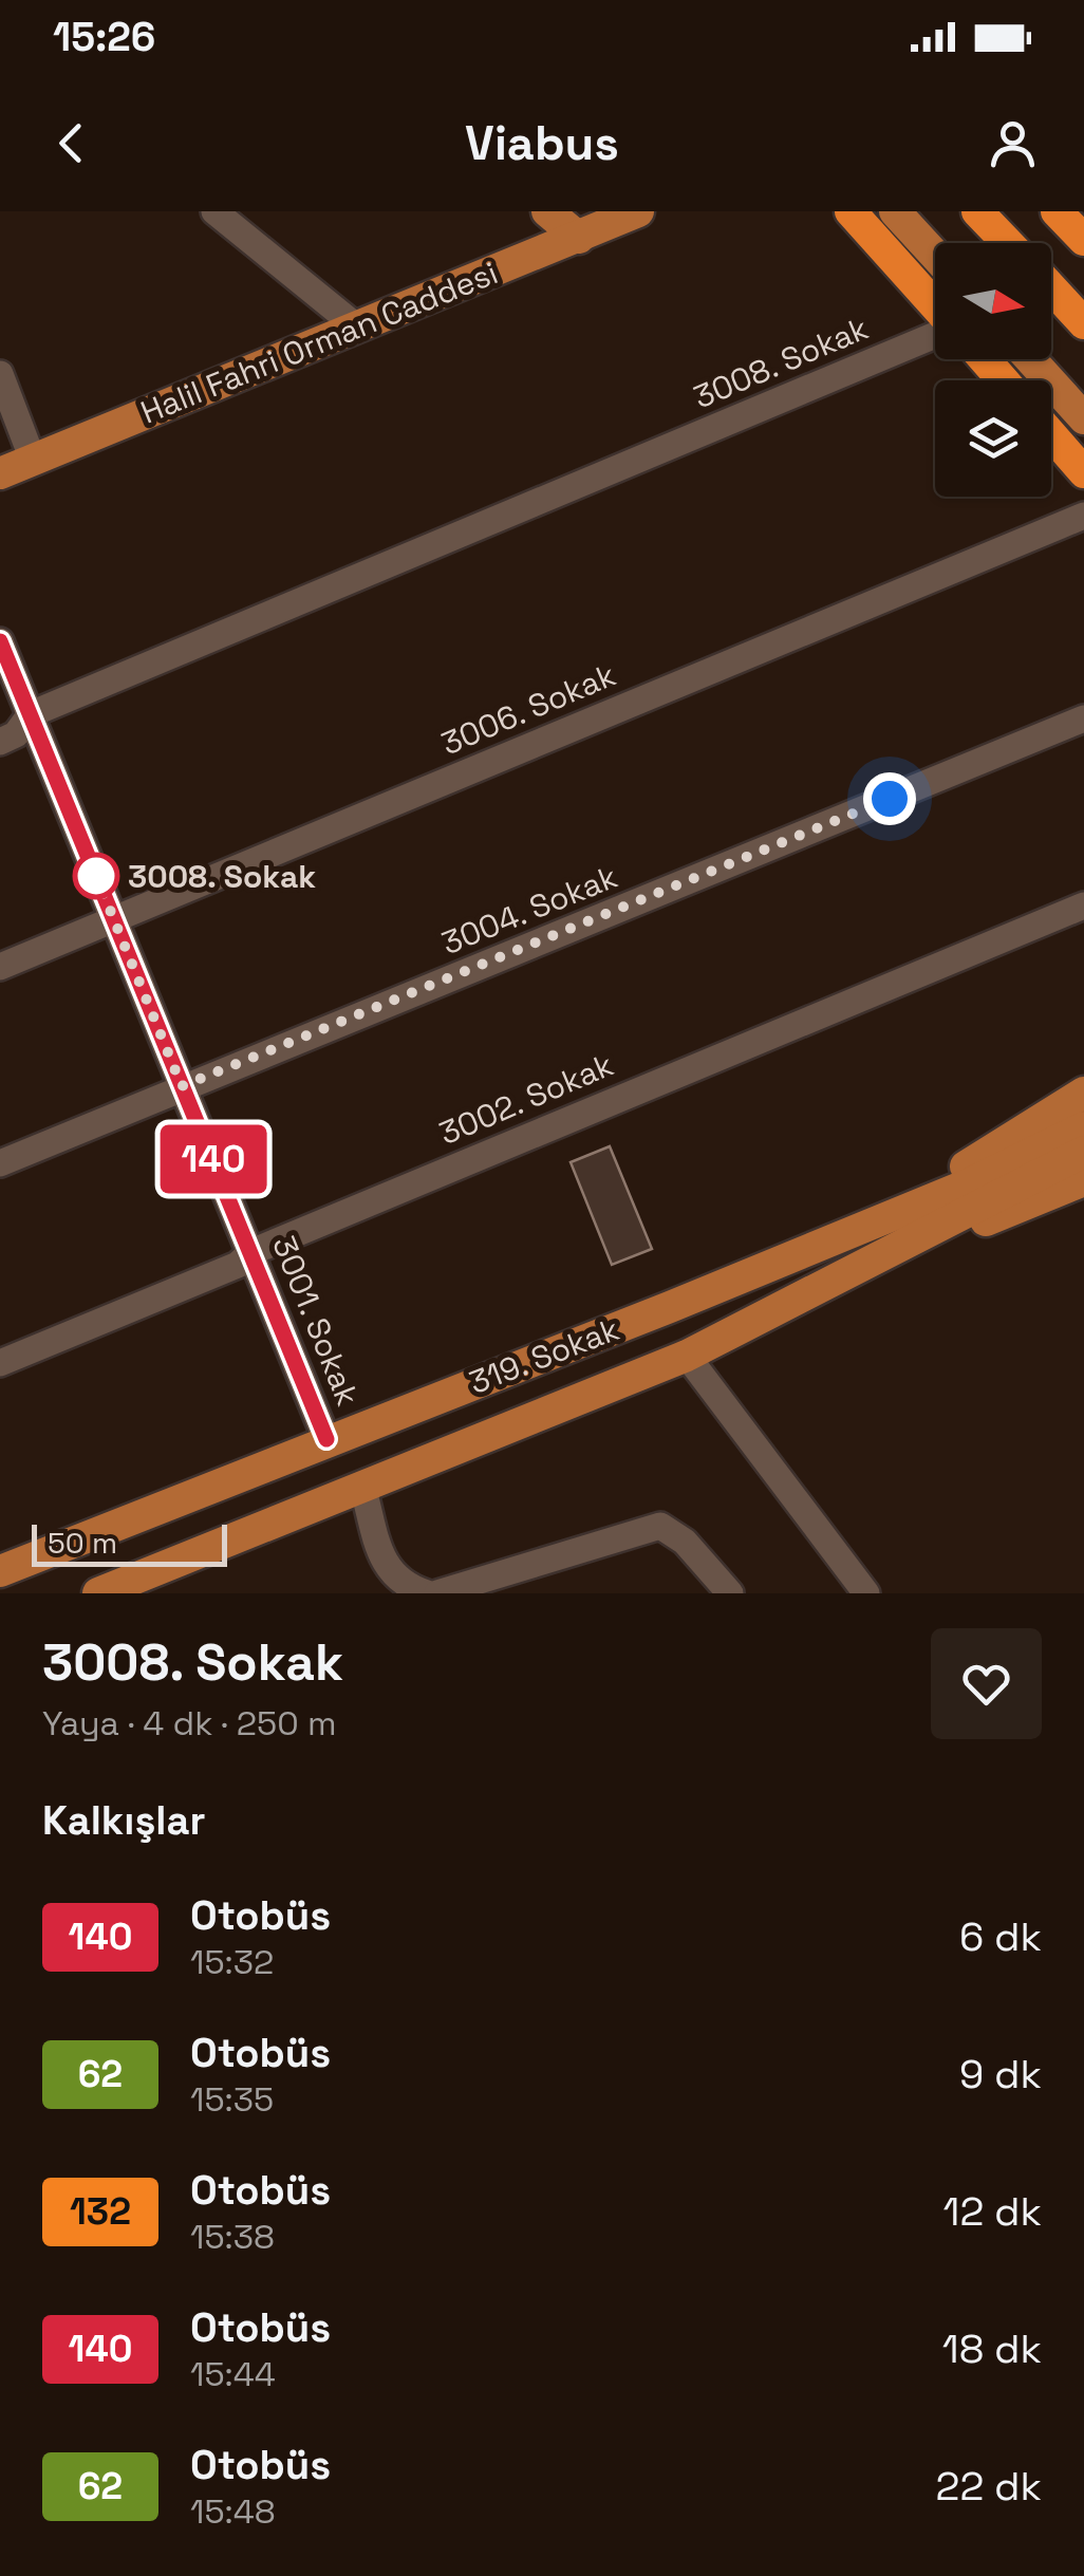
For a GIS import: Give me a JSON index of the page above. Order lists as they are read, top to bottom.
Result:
{
  "streets": {
    "main road": ["Halil Fahri Orman Caddesi", "319. Sokak"],
    "street": [
      "3008. Sokak",
      "3006. Sokak",
      "3004. Sokak",
      "3002. Sokak",
      "3001. Sokak"
    ]
  },
  "crossings": [
    ["3008. Sokak", "3001. Sokak"],
    ["3006. Sokak", "3001. Sokak"],
    ["3004. Sokak", "3001. Sokak"],
    ["3002. Sokak", "3001. Sokak"],
    ["3001. Sokak", "319. Sokak"]
  ],
  "places": ["3008. Sokak"],
  "lines": ["bus line 140"],
  "scale_bar": "50 m",
  "north": "right",
  "page": {
    "status": "15:26",
    "header": "Viabus",
    "on_map": "140",
    "scale": "50 m",
    "heading": [
      ["3008. Sokak", "Yaya · 4 dk · 250 m"],
      "Kalkışlar"
    ],
    "list": [
      {
        "mark": "140",
        "name": "Otobüs",
        "note": "15:32",
        "value": "6 dk"
      },
      {
        "mark": "62",
        "name": "Otobüs",
        "note": "15:35",
        "value": "9 dk"
      },
      {
        "mark": "132",
        "name": "Otobüs",
        "note": "15:38",
        "value": "12 dk"
      },
      {
        "mark": "140",
        "name": "Otobüs",
        "note": "15:44",
        "value": "18 dk"
      },
      {
        "mark": "62",
        "name": "Otobüs",
        "note": "15:48",
        "value": "22 dk"
      }
    ]
  }
}
